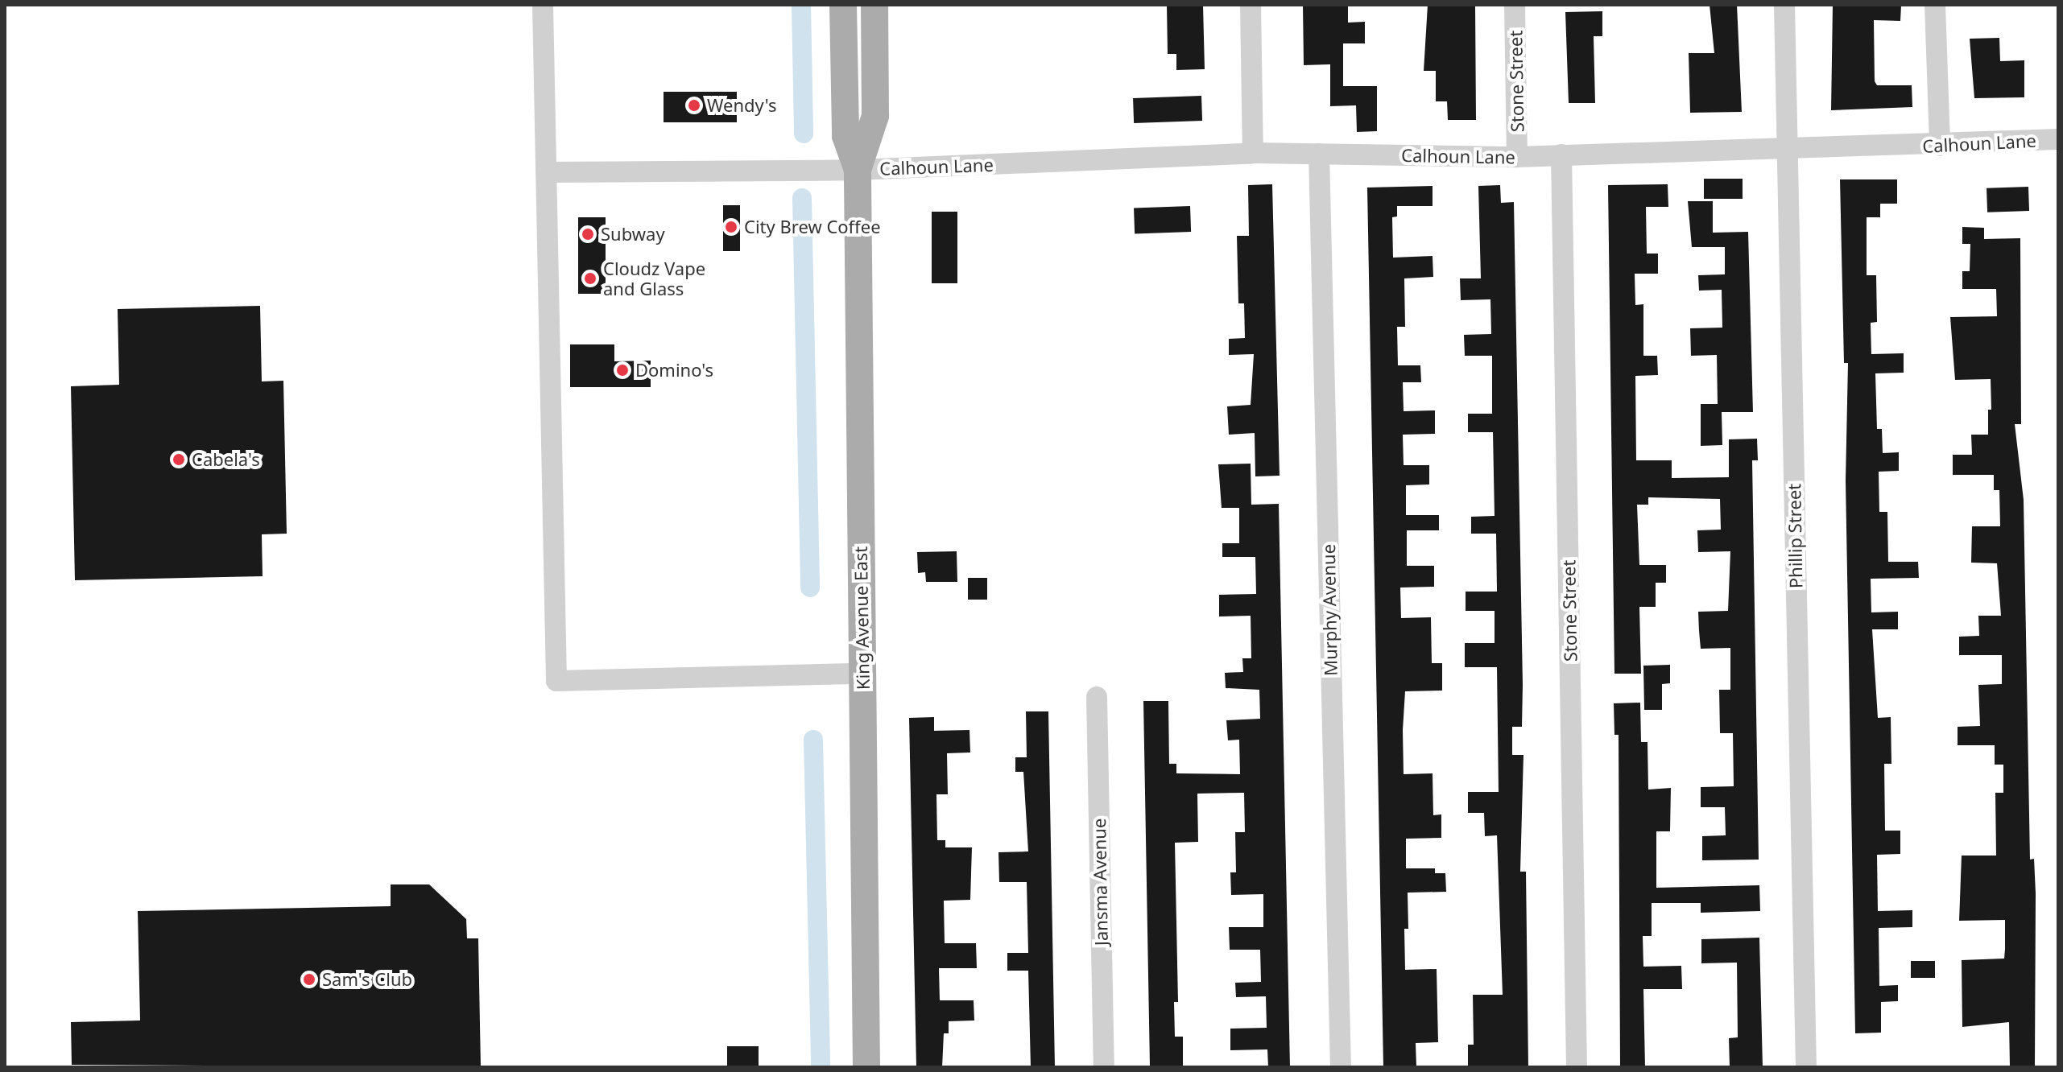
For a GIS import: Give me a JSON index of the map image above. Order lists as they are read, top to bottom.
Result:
{
  "streets": {
    "main road": ["King Avenue East"],
    "street": [
      "Stone Street",
      "Calhoun Lane",
      "Phillip Street",
      "Murphy Avenue",
      "Jansma Avenue"
    ]
  },
  "crossings": [
    ["Stone Street", "Calhoun Lane"],
    ["Calhoun Lane", "Phillip Street"],
    ["Calhoun Lane", "Murphy Avenue"],
    ["Calhoun Lane", "King Avenue East"]
  ],
  "places": [
    "Wendy's",
    "City Brew Coffee",
    "Subway",
    "Cloudz Vape and Glass",
    "Domino's",
    "Cabela's",
    "Sam's Club"
  ]
}
